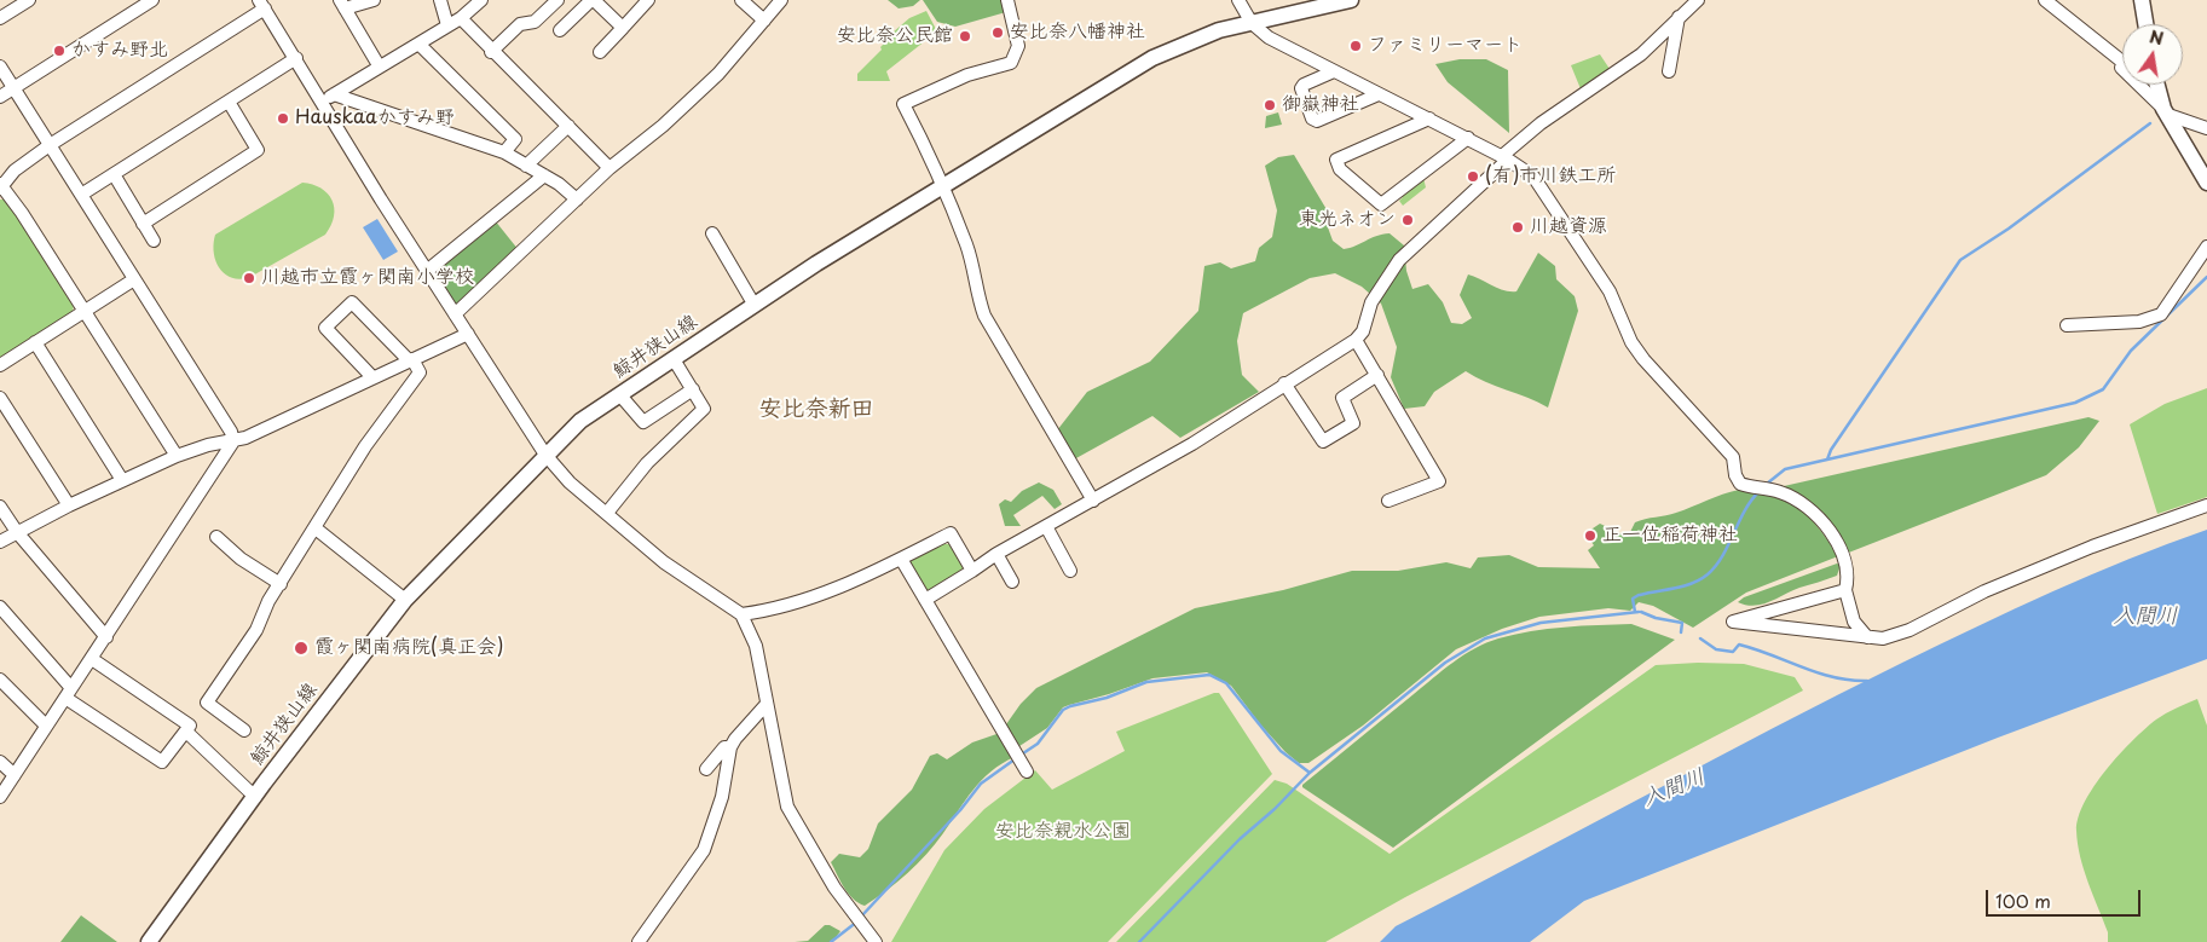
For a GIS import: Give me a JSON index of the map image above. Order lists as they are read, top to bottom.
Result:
{
  "streets": {
    "main road": ["鯨井狭山線"]
  },
  "districts": ["安比奈新田"],
  "water": ["入間川"],
  "parks": ["安比奈親水公園"],
  "places": [
    "安比奈八幡神社",
    "安比奈公民館",
    "ファミリーマート",
    "かすみ野北",
    "御嶽神社",
    "Hauskaaかすみ野",
    "(有)市川鉄工所",
    "東光ネオン",
    "川越資源",
    "川越市立霞ヶ関南小学校",
    "正一位稲荷神社",
    "霞ヶ関南病院(真正会)"
  ],
  "scale_bar": "100 m",
  "north": "top"
}
